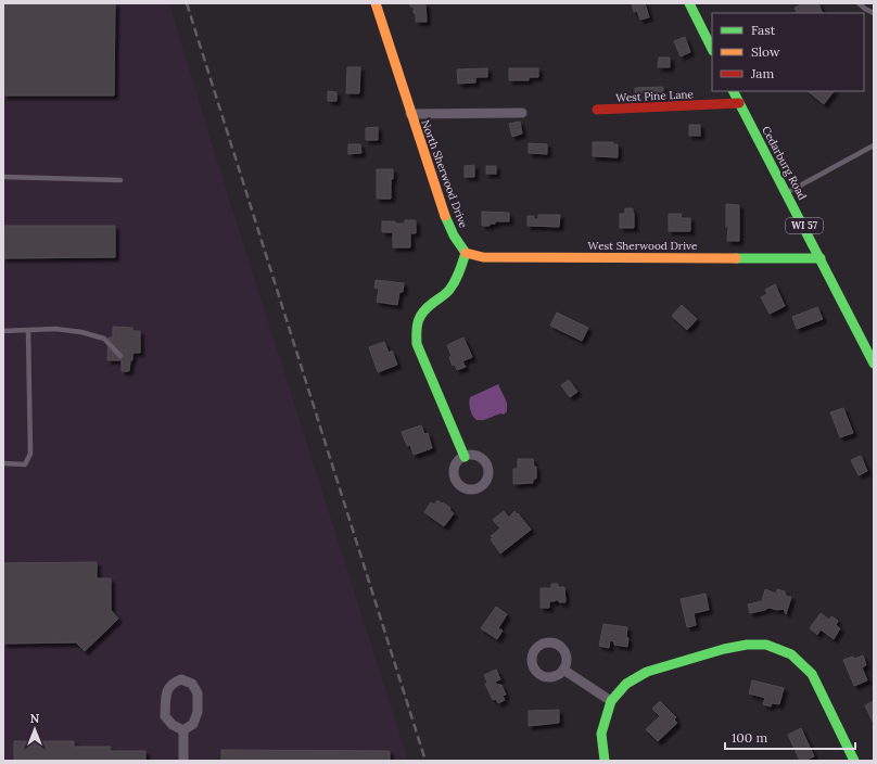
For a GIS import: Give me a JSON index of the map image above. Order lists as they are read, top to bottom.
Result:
{
  "streets": {
    "street": [
      "West Pine Lane",
      "Cedarburg Road",
      "North Sherwood Drive",
      "WI 57",
      "West Sherwood Drive"
    ]
  },
  "crossings": [
    ["West Pine Lane", "Cedarburg Road"],
    ["Cedarburg Road", "West Sherwood Drive"],
    ["North Sherwood Drive", "West Sherwood Drive"]
  ],
  "legend": ["Fast", "Slow", "Jam"],
  "scale_bar": "100 m",
  "north": "top"
}
